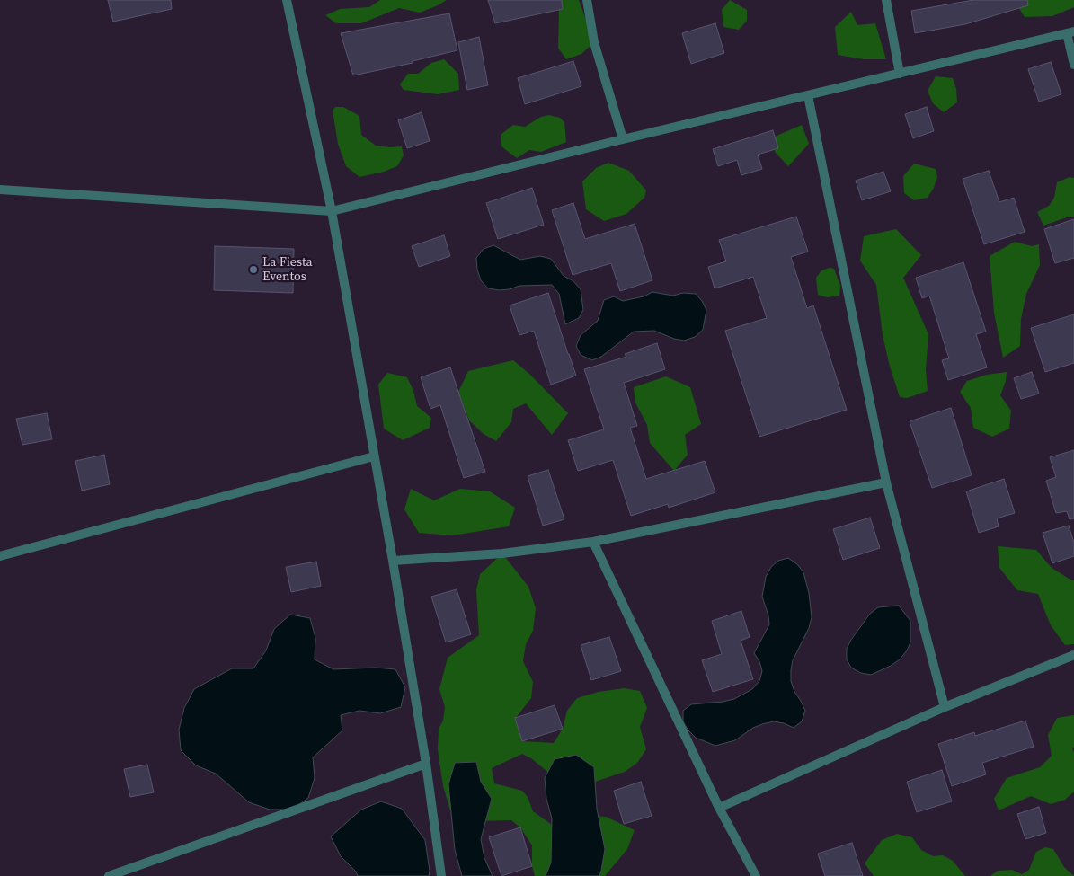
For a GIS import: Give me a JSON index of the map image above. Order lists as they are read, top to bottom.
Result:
{
  "places": ["La Fiesta Eventos"]
}
